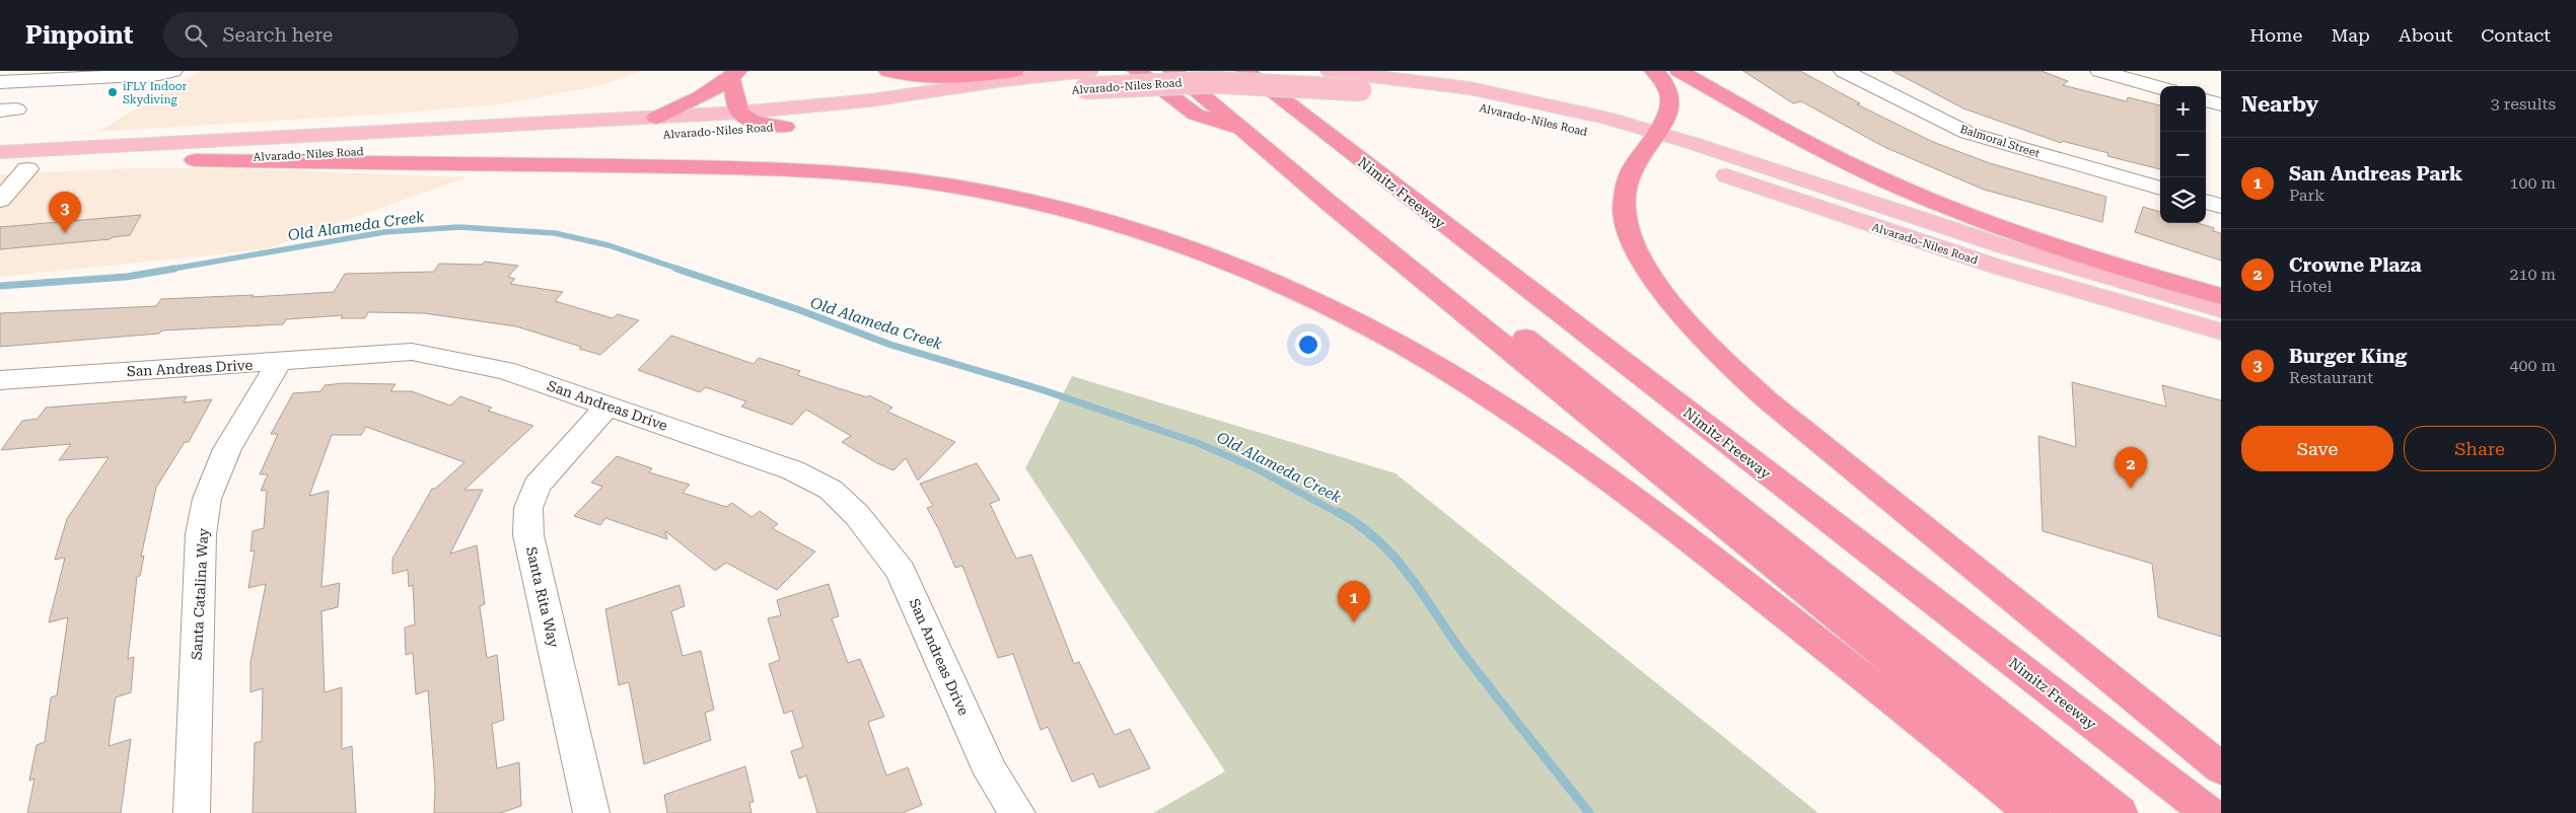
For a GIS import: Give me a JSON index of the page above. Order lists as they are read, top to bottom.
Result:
{
  "streets": {
    "highway": ["Nimitz Freeway"],
    "main road": ["Alvarado-Niles Road"],
    "street": [
      "Balmoral Street",
      "San Andreas Drive",
      "Santa Catalina Way",
      "Santa Rita Way"
    ]
  },
  "crossings": [
    ["San Andreas Drive", "Santa Catalina Way"],
    ["San Andreas Drive", "Santa Rita Way"]
  ],
  "water": ["Old Alameda Creek"],
  "places": ["iFLY Indoor Skydiving"],
  "page": {
    "header": "Pinpoint",
    "search": "Search here",
    "nav": [
      "Home",
      "Map",
      "About",
      "Contact"
    ],
    "heading": ["Nearby", "3 results"],
    "map_buttons": ["+", "−"],
    "list": [
      {
        "mark": "1",
        "name": "San Andreas Park",
        "note": "Park",
        "value": "100 m"
      },
      {
        "mark": "2",
        "name": "Crowne Plaza",
        "note": "Hotel",
        "value": "210 m"
      },
      {
        "mark": "3",
        "name": "Burger King",
        "note": "Restaurant",
        "value": "400 m"
      }
    ],
    "pins": ["3", "2", "1"],
    "buttons": ["Save", "Share"]
  }
}
